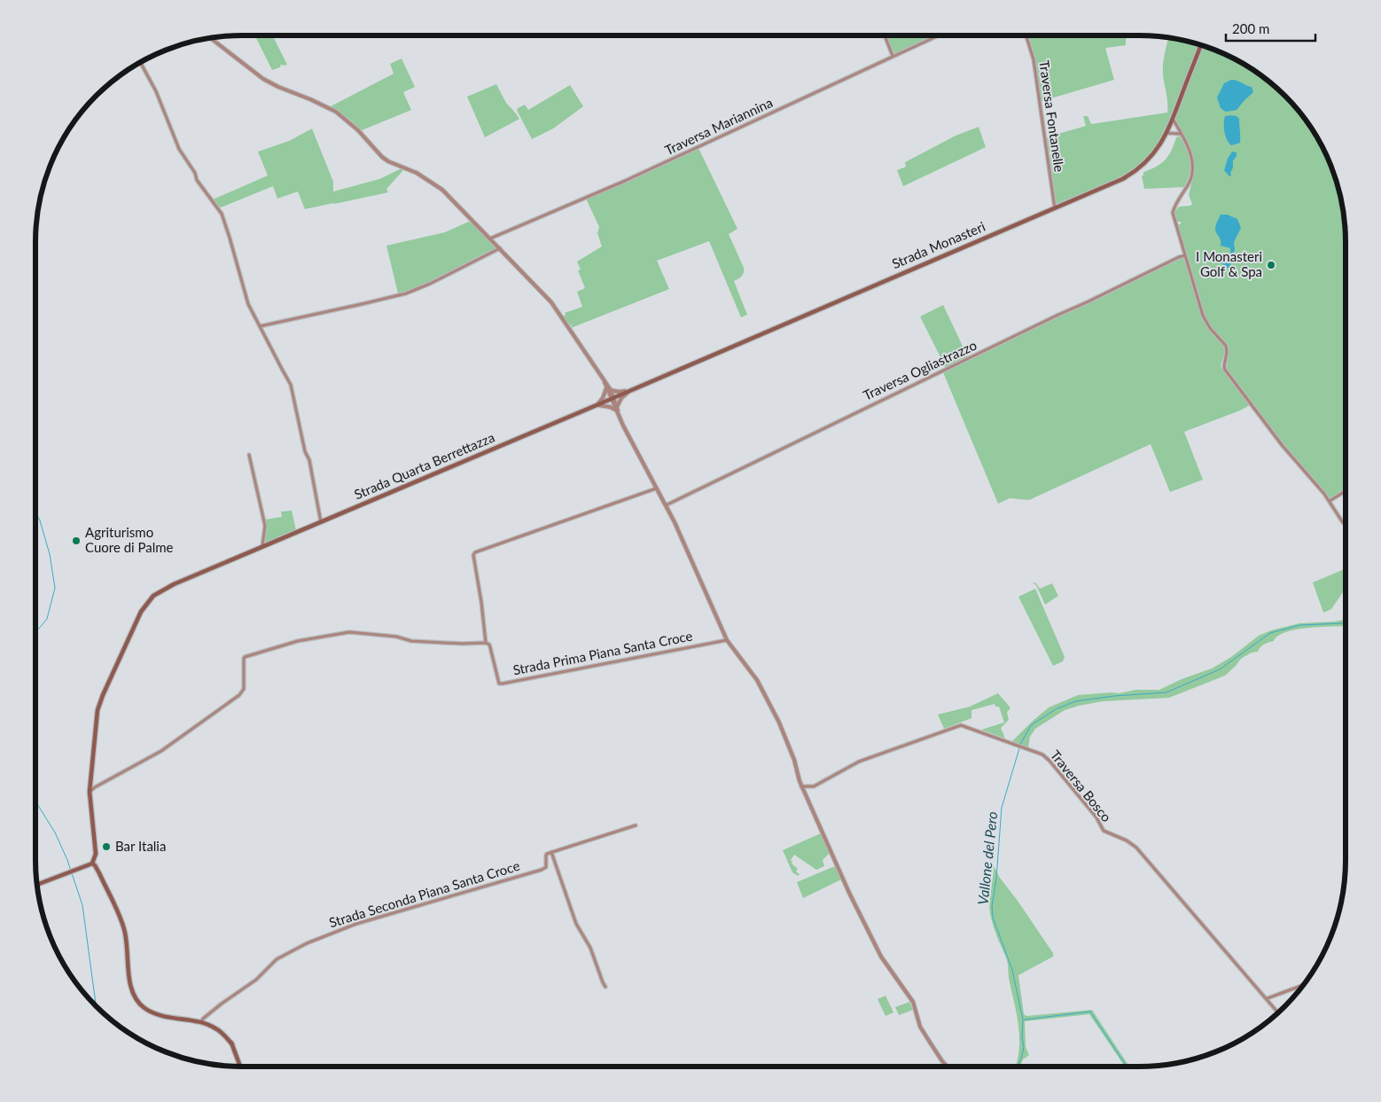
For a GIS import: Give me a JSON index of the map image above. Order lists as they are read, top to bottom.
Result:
{
  "streets": {
    "main road": ["Strada Monasteri", "Strada Quarta Berrettazza"],
    "street": [
      "Traversa Fontanelle",
      "Traversa Mariannina",
      "Traversa Ogliastrazzo",
      "Strada Prima Piana Santa Croce",
      "Traversa Bosco",
      "Strada Seconda Piana Santa Croce"
    ]
  },
  "crossings": [
    ["Traversa Fontanelle", "Strada Monasteri"],
    ["Strada Monasteri", "Strada Quarta Berrettazza"]
  ],
  "water": ["Vallone del Pero"],
  "places": ["I Monasteri Golf & Spa", "Agriturismo Cuore di Palme", "Bar Italia"],
  "scale_bar": "200 m"
}
